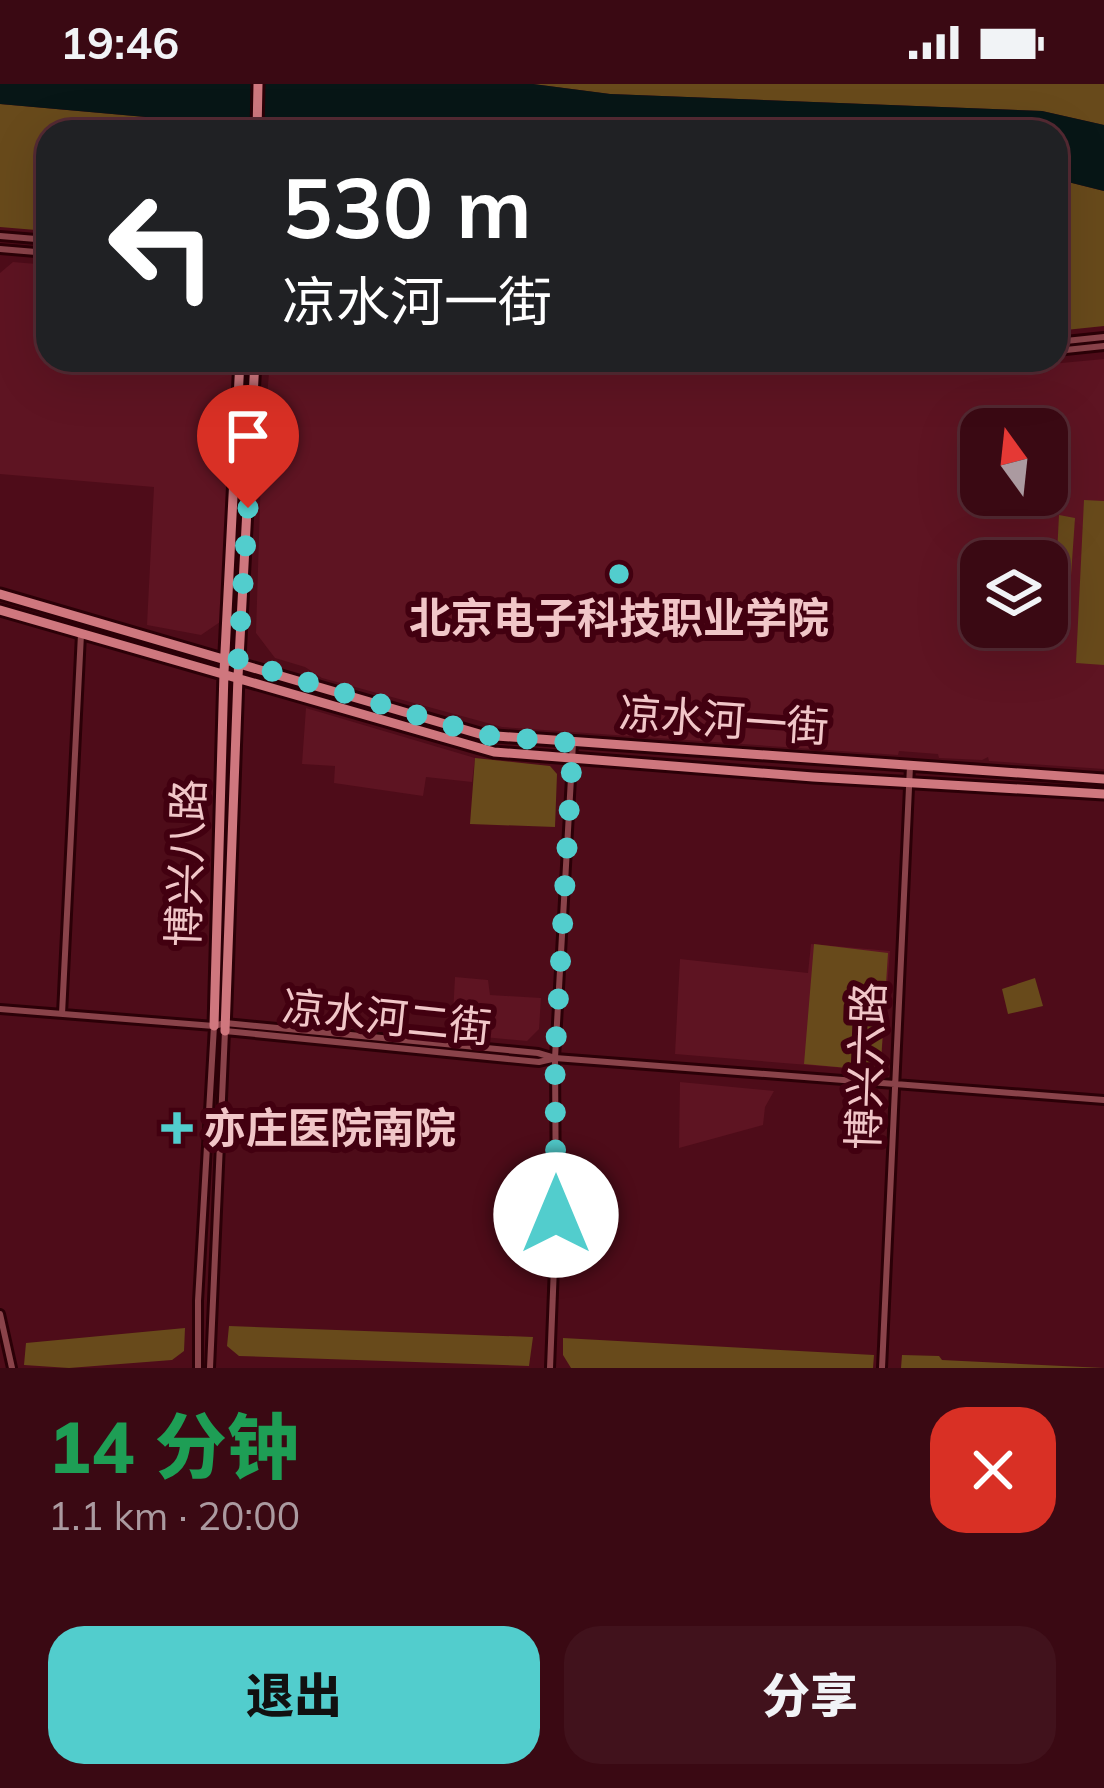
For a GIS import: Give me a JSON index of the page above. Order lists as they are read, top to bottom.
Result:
{
  "streets": {
    "main road": ["凉水河一街", "博兴八路"],
    "street": ["凉水河二街", "博兴六路"]
  },
  "crossings": [
    ["凉水河一街", "博兴八路"],
    ["凉水河一街", "博兴六路"],
    ["博兴八路", "凉水河二街"],
    ["凉水河二街", "博兴六路"]
  ],
  "places": {
    "other": ["北京电子科技职业学院"],
    "health": ["亦庄医院南院"]
  },
  "north": "top",
  "page": {
    "status": "19:46",
    "turn": ["530 m", "凉水河一街"],
    "heading": ["14 分钟", "1.1 km · 20:00"],
    "buttons": ["退出", "分享"]
  }
}
